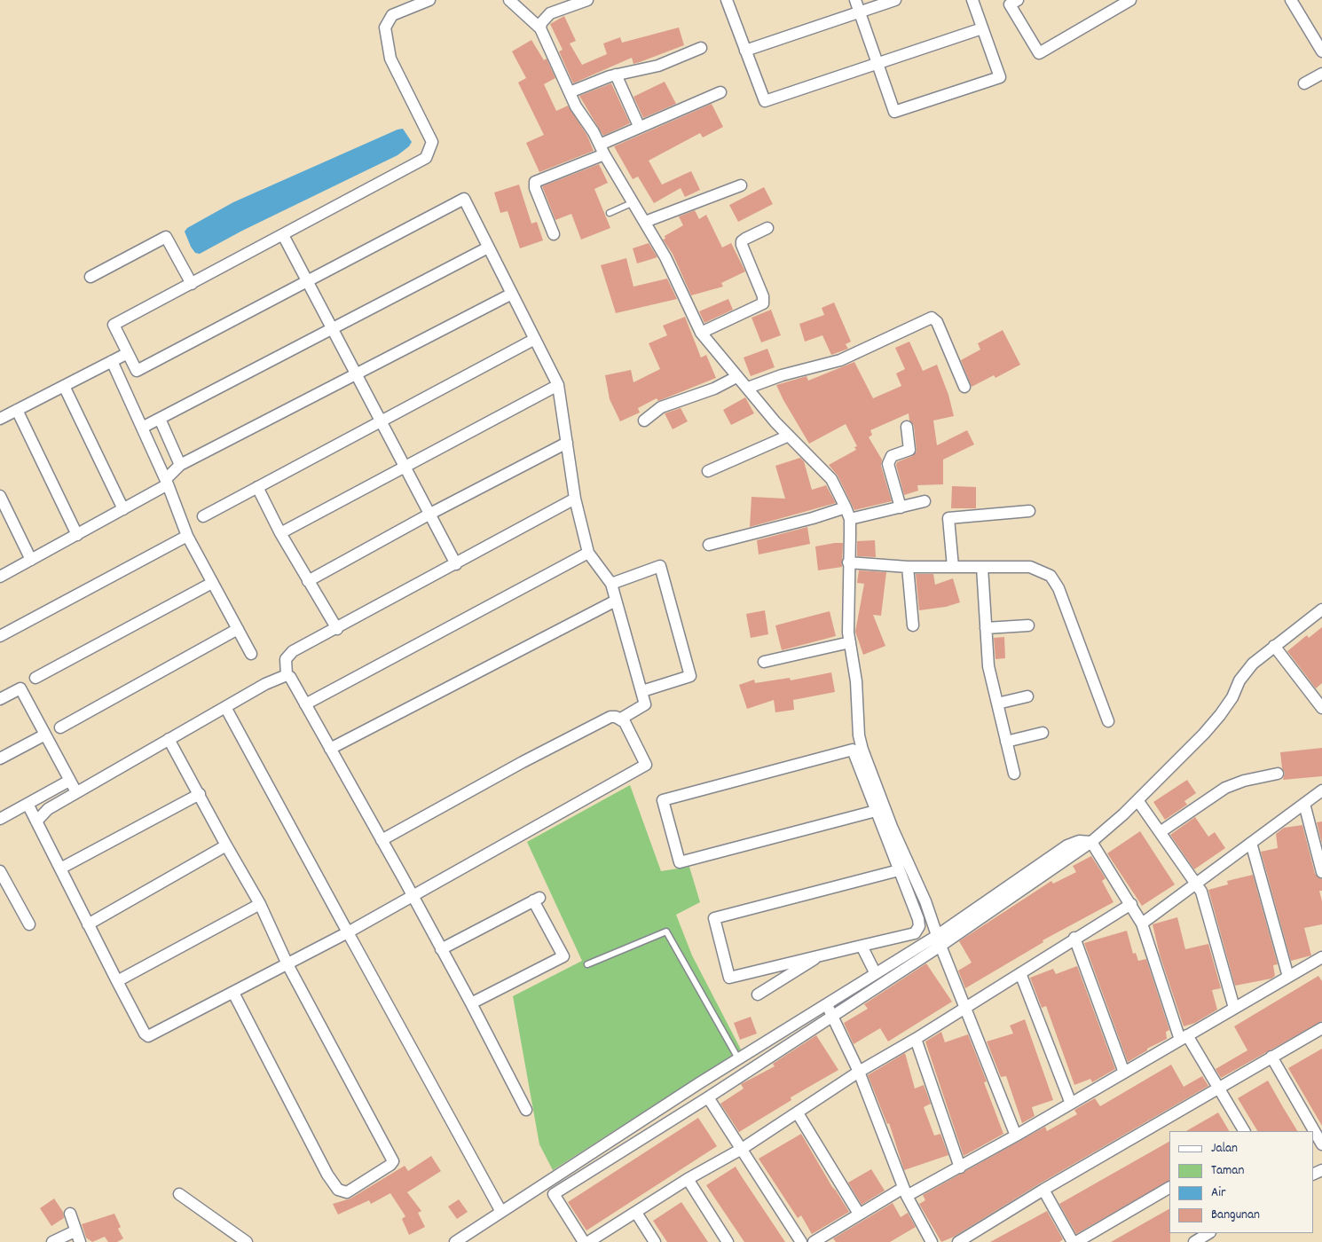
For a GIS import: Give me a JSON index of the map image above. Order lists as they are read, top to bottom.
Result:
{
  "legend": [
    "Jalan",
    "Taman",
    "Air",
    "Bangunan"
  ]
}
